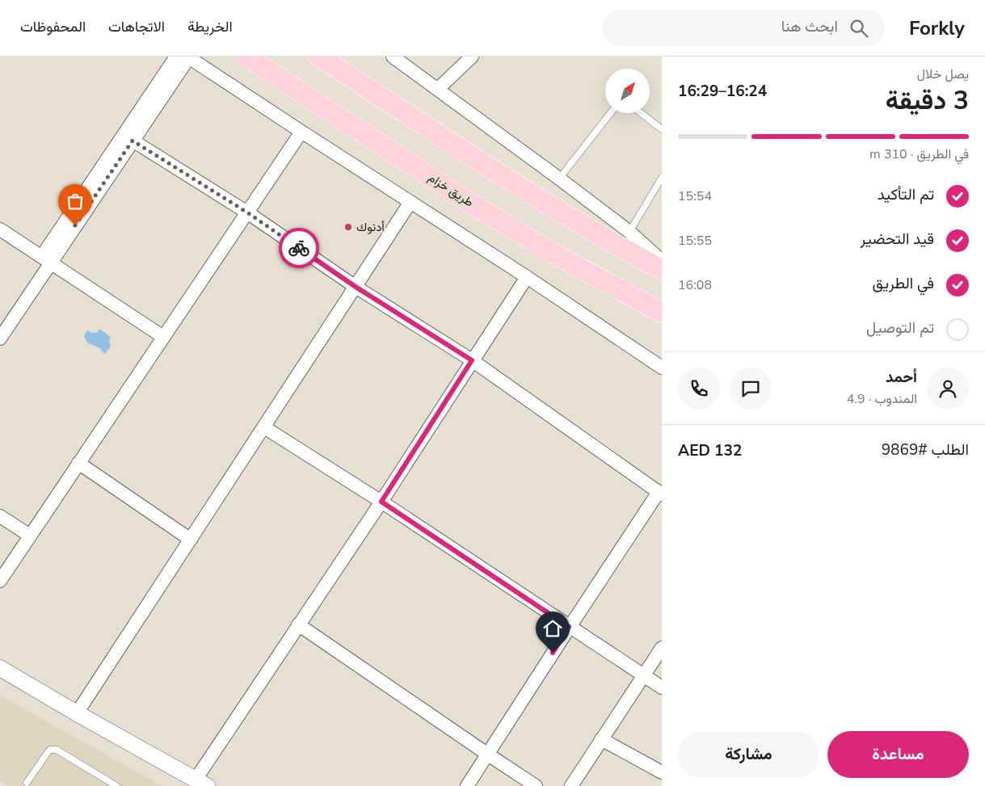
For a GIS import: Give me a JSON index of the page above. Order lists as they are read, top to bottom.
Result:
{
  "streets": {
    "main road": ["طريق خزام"]
  },
  "places": ["أدنوك"],
  "north": "top right",
  "page": {
    "header": "Forkly",
    "search": "ابحث هنا",
    "nav": ["الخريطة", "الاتجاهات", "المحفوظات"],
    "heading": ["3 دقيقة", "يصل خلال", "16:24–16:29"],
    "panel": [
      "أحمد",
      "المندوب · 4.9",
      "الطلب #9869",
      "AED 132"
    ],
    "bar": "في الطريق · 310 m",
    "list": [
      ["تم التأكيد", "15:54"],
      ["قيد التحضير", "15:55"],
      ["في الطريق", "16:08"],
      "تم التوصيل"
    ],
    "buttons": ["مساعدة", "مشاركة"]
  }
}
